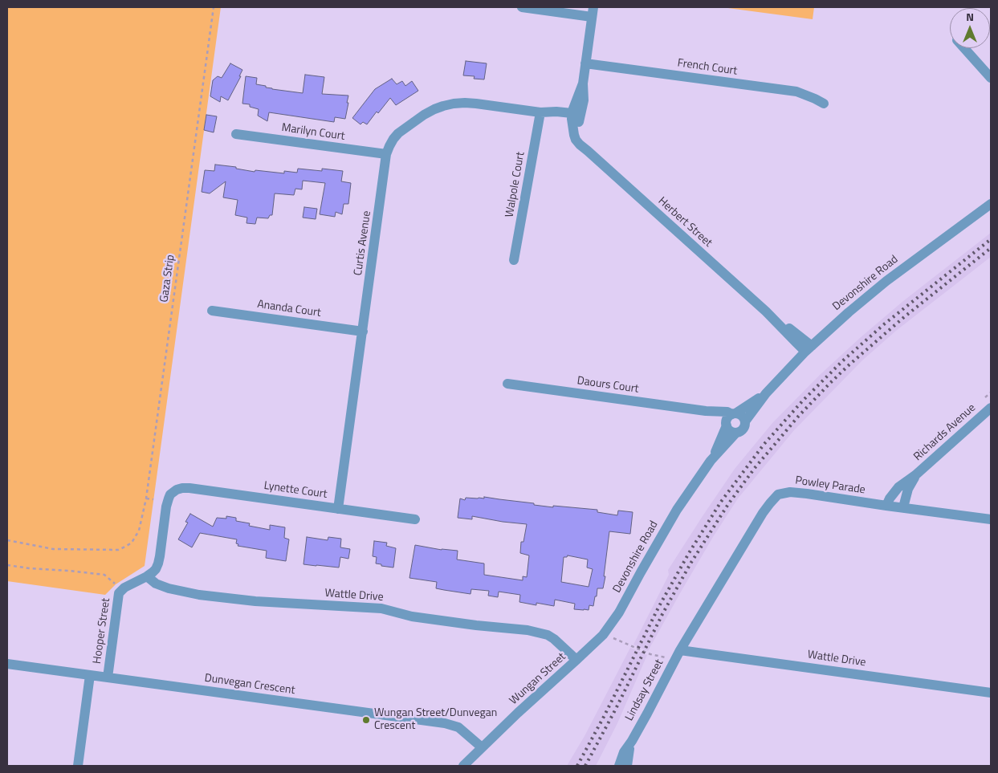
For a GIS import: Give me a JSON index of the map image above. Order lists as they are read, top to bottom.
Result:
{
  "streets": {
    "street": [
      "French Court",
      "Marilyn Court",
      "Walpole Court",
      "Herbert Street",
      "Curtis Avenue",
      "Devonshire Road",
      "Ananda Court",
      "Daours Court",
      "Richards Avenue",
      "Powley Parade",
      "Lynette Court",
      "Wattle Drive",
      "Hooper Street",
      "Wungan Street",
      "Dunvegan Crescent",
      "Lindsay Street"
    ],
    "path": ["Gaza Strip"]
  },
  "crossings": [
    ["Marilyn Court", "Curtis Avenue"],
    ["Walpole Court", "Curtis Avenue"],
    ["Herbert Street", "Curtis Avenue"],
    ["Herbert Street", "Devonshire Road"],
    ["Curtis Avenue", "Ananda Court"],
    ["Curtis Avenue", "Lynette Court"],
    ["Devonshire Road", "Daours Court"],
    ["Devonshire Road", "Wattle Drive"],
    ["Devonshire Road", "Wungan Street"],
    ["Richards Avenue", "Powley Parade"],
    ["Powley Parade", "Wattle Drive"],
    ["Powley Parade", "Lindsay Street"],
    ["Lynette Court", "Hooper Street"],
    ["Wattle Drive", "Hooper Street"],
    ["Wattle Drive", "Wungan Street"],
    ["Wattle Drive", "Lindsay Street"],
    ["Hooper Street", "Dunvegan Crescent"],
    ["Wungan Street", "Dunvegan Crescent"]
  ],
  "places": ["Wungan Street/Dunvegan Crescent"],
  "north": "top"
}
